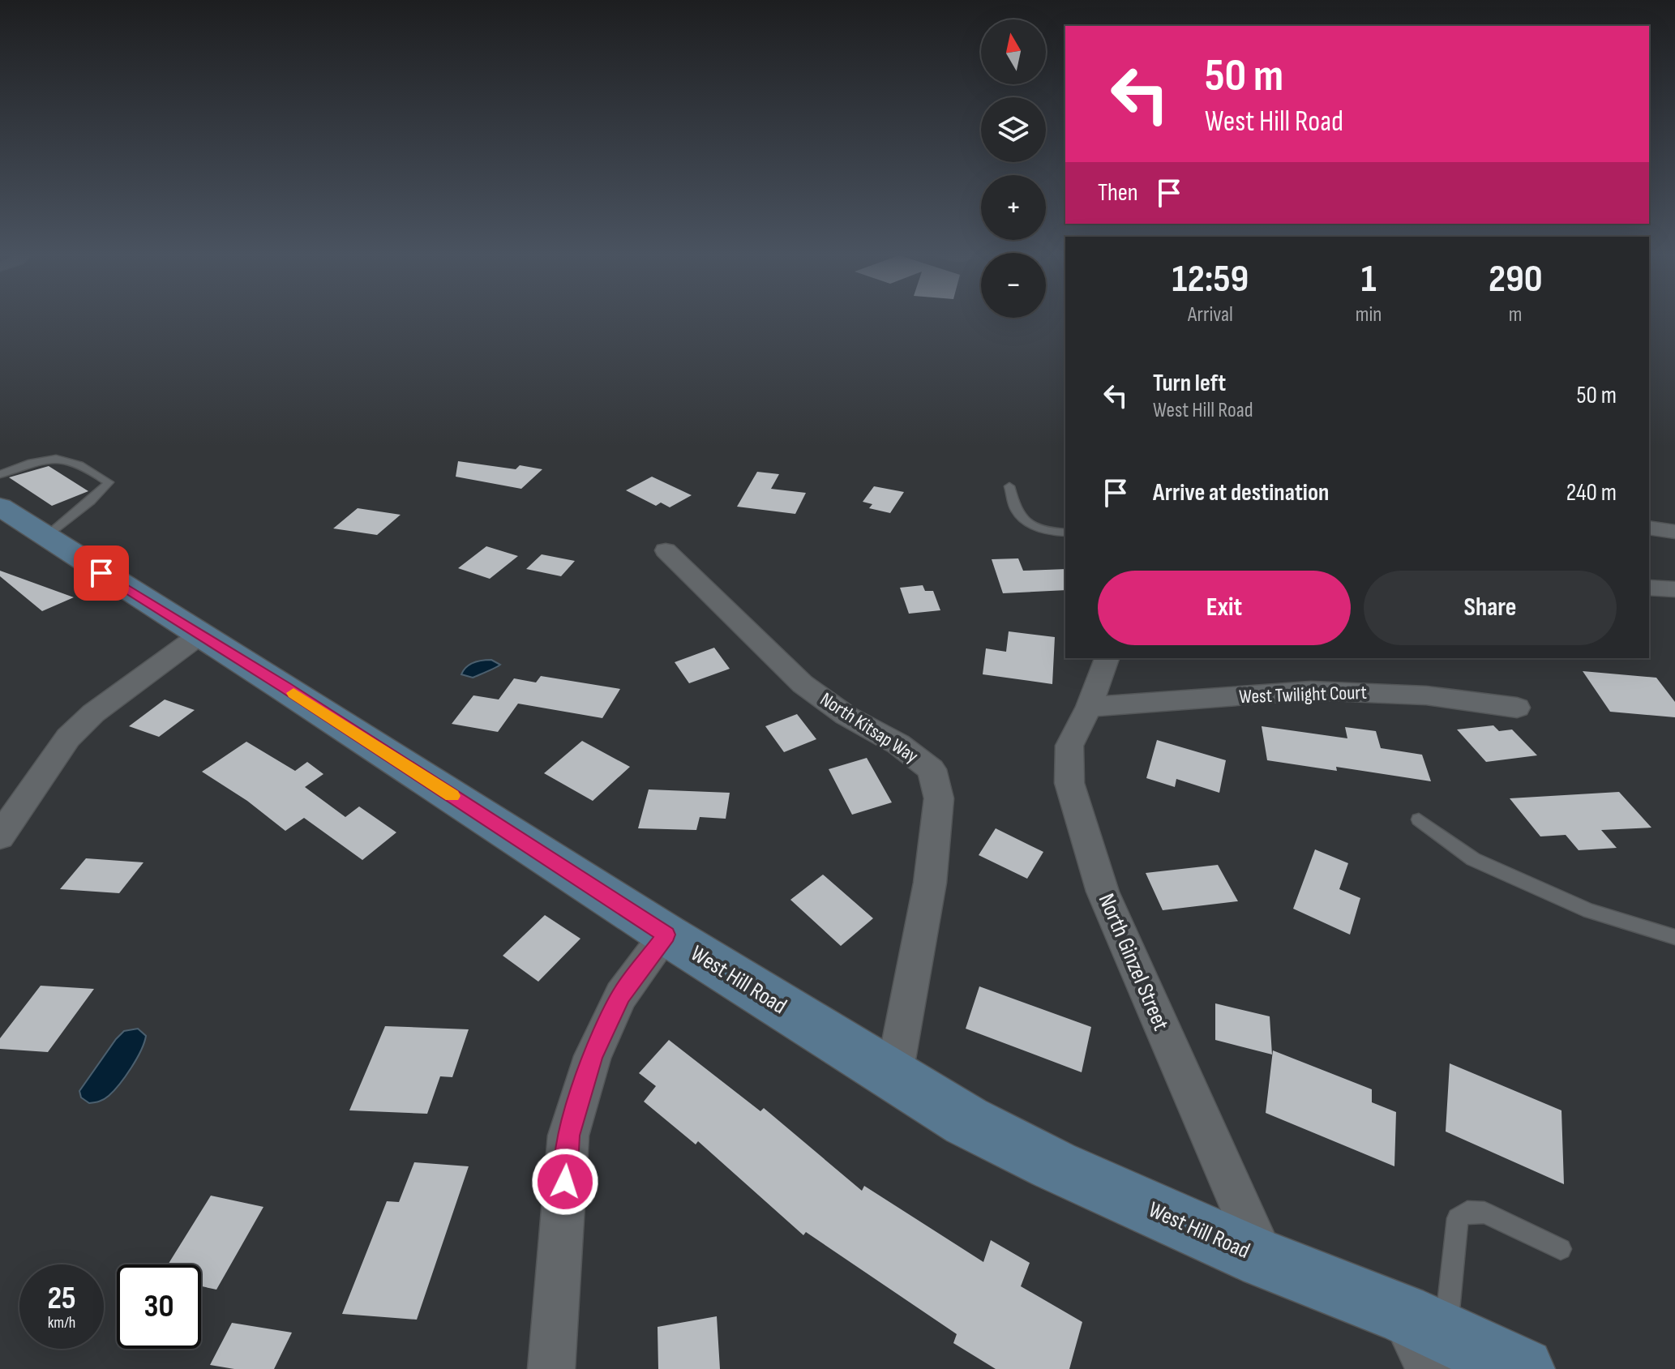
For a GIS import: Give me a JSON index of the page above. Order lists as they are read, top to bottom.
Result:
{
  "streets": {
    "street": [
      "West Twilight Court",
      "North Kitsap Way",
      "North Ginzel Street",
      "West Hill Road"
    ]
  },
  "crossings": [
    ["West Twilight Court", "North Ginzel Street"],
    ["North Kitsap Way", "West Hill Road"],
    ["North Ginzel Street", "West Hill Road"]
  ],
  "north": "top",
  "page": {
    "map_buttons": ["+", "−"],
    "turn": ["50 m", "West Hill Road"],
    "then": "Then",
    "eta": [
      "12:59",
      "Arrival",
      "1",
      "min",
      "290",
      "m"
    ],
    "list": [
      {
        "name": "Turn left",
        "note": "West Hill Road",
        "value": "50 m"
      },
      {
        "name": "Arrive at destination",
        "value": "240 m"
      }
    ],
    "buttons": ["Exit", "Share"],
    "speed": "25 km/h",
    "limit": "30"
  }
}
